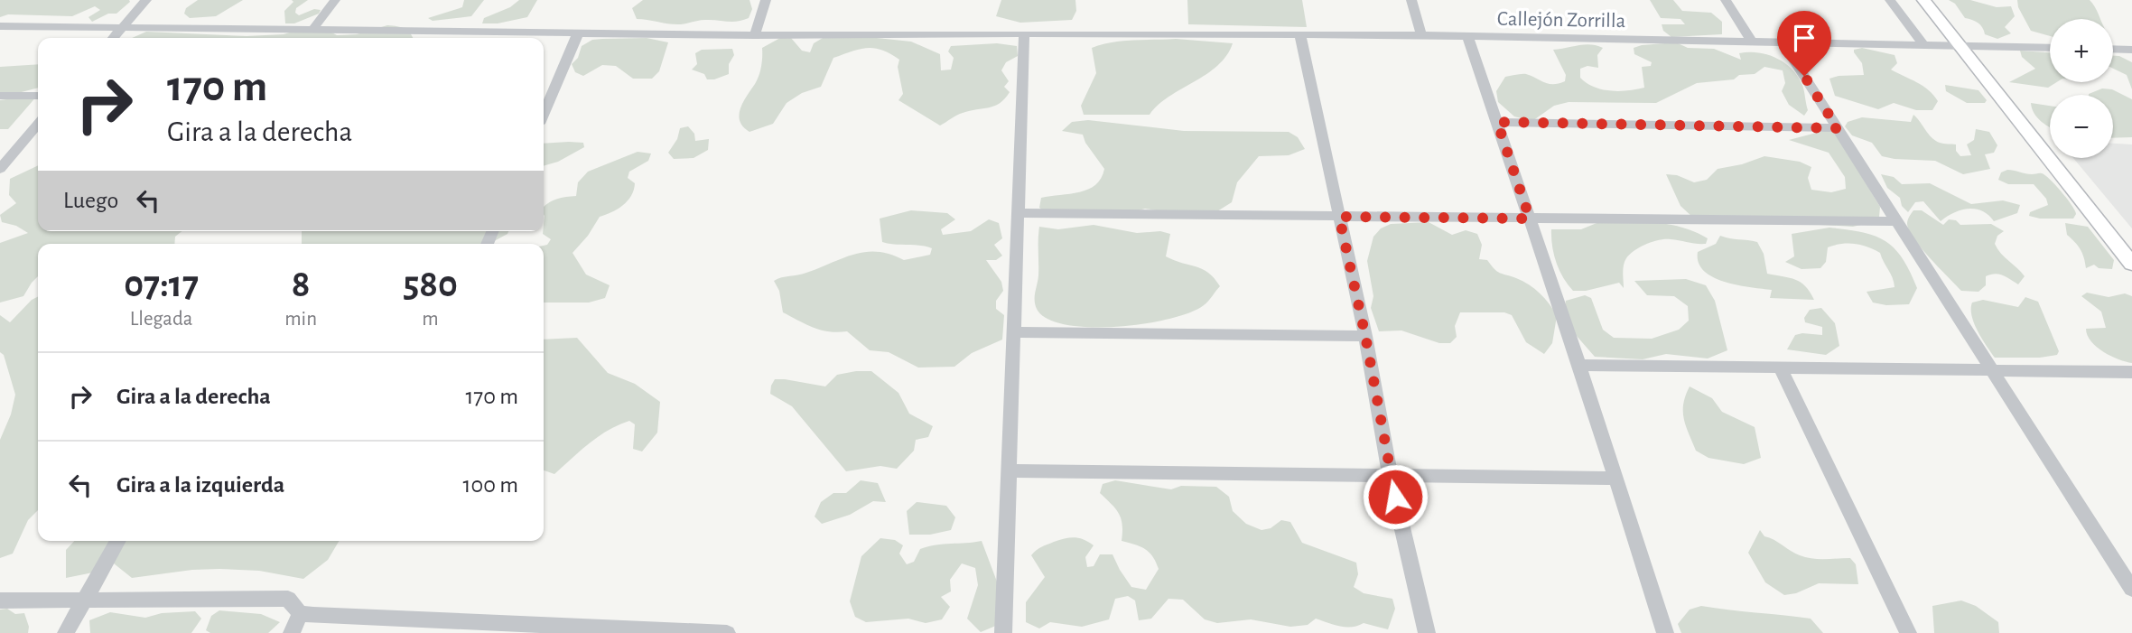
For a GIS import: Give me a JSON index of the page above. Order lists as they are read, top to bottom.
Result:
{
  "streets": {
    "street": ["Callejón Zorrilla"]
  },
  "page": {
    "map_buttons": ["+", "−"],
    "turn": ["170 m", "Gira a la derecha"],
    "then": "Luego",
    "eta": [
      "07:17",
      "Llegada",
      "8",
      "min",
      "580",
      "m"
    ],
    "list": [
      {
        "name": "Gira a la derecha",
        "value": "170 m"
      },
      {
        "name": "Gira a la izquierda",
        "value": "100 m"
      }
    ]
  }
}
